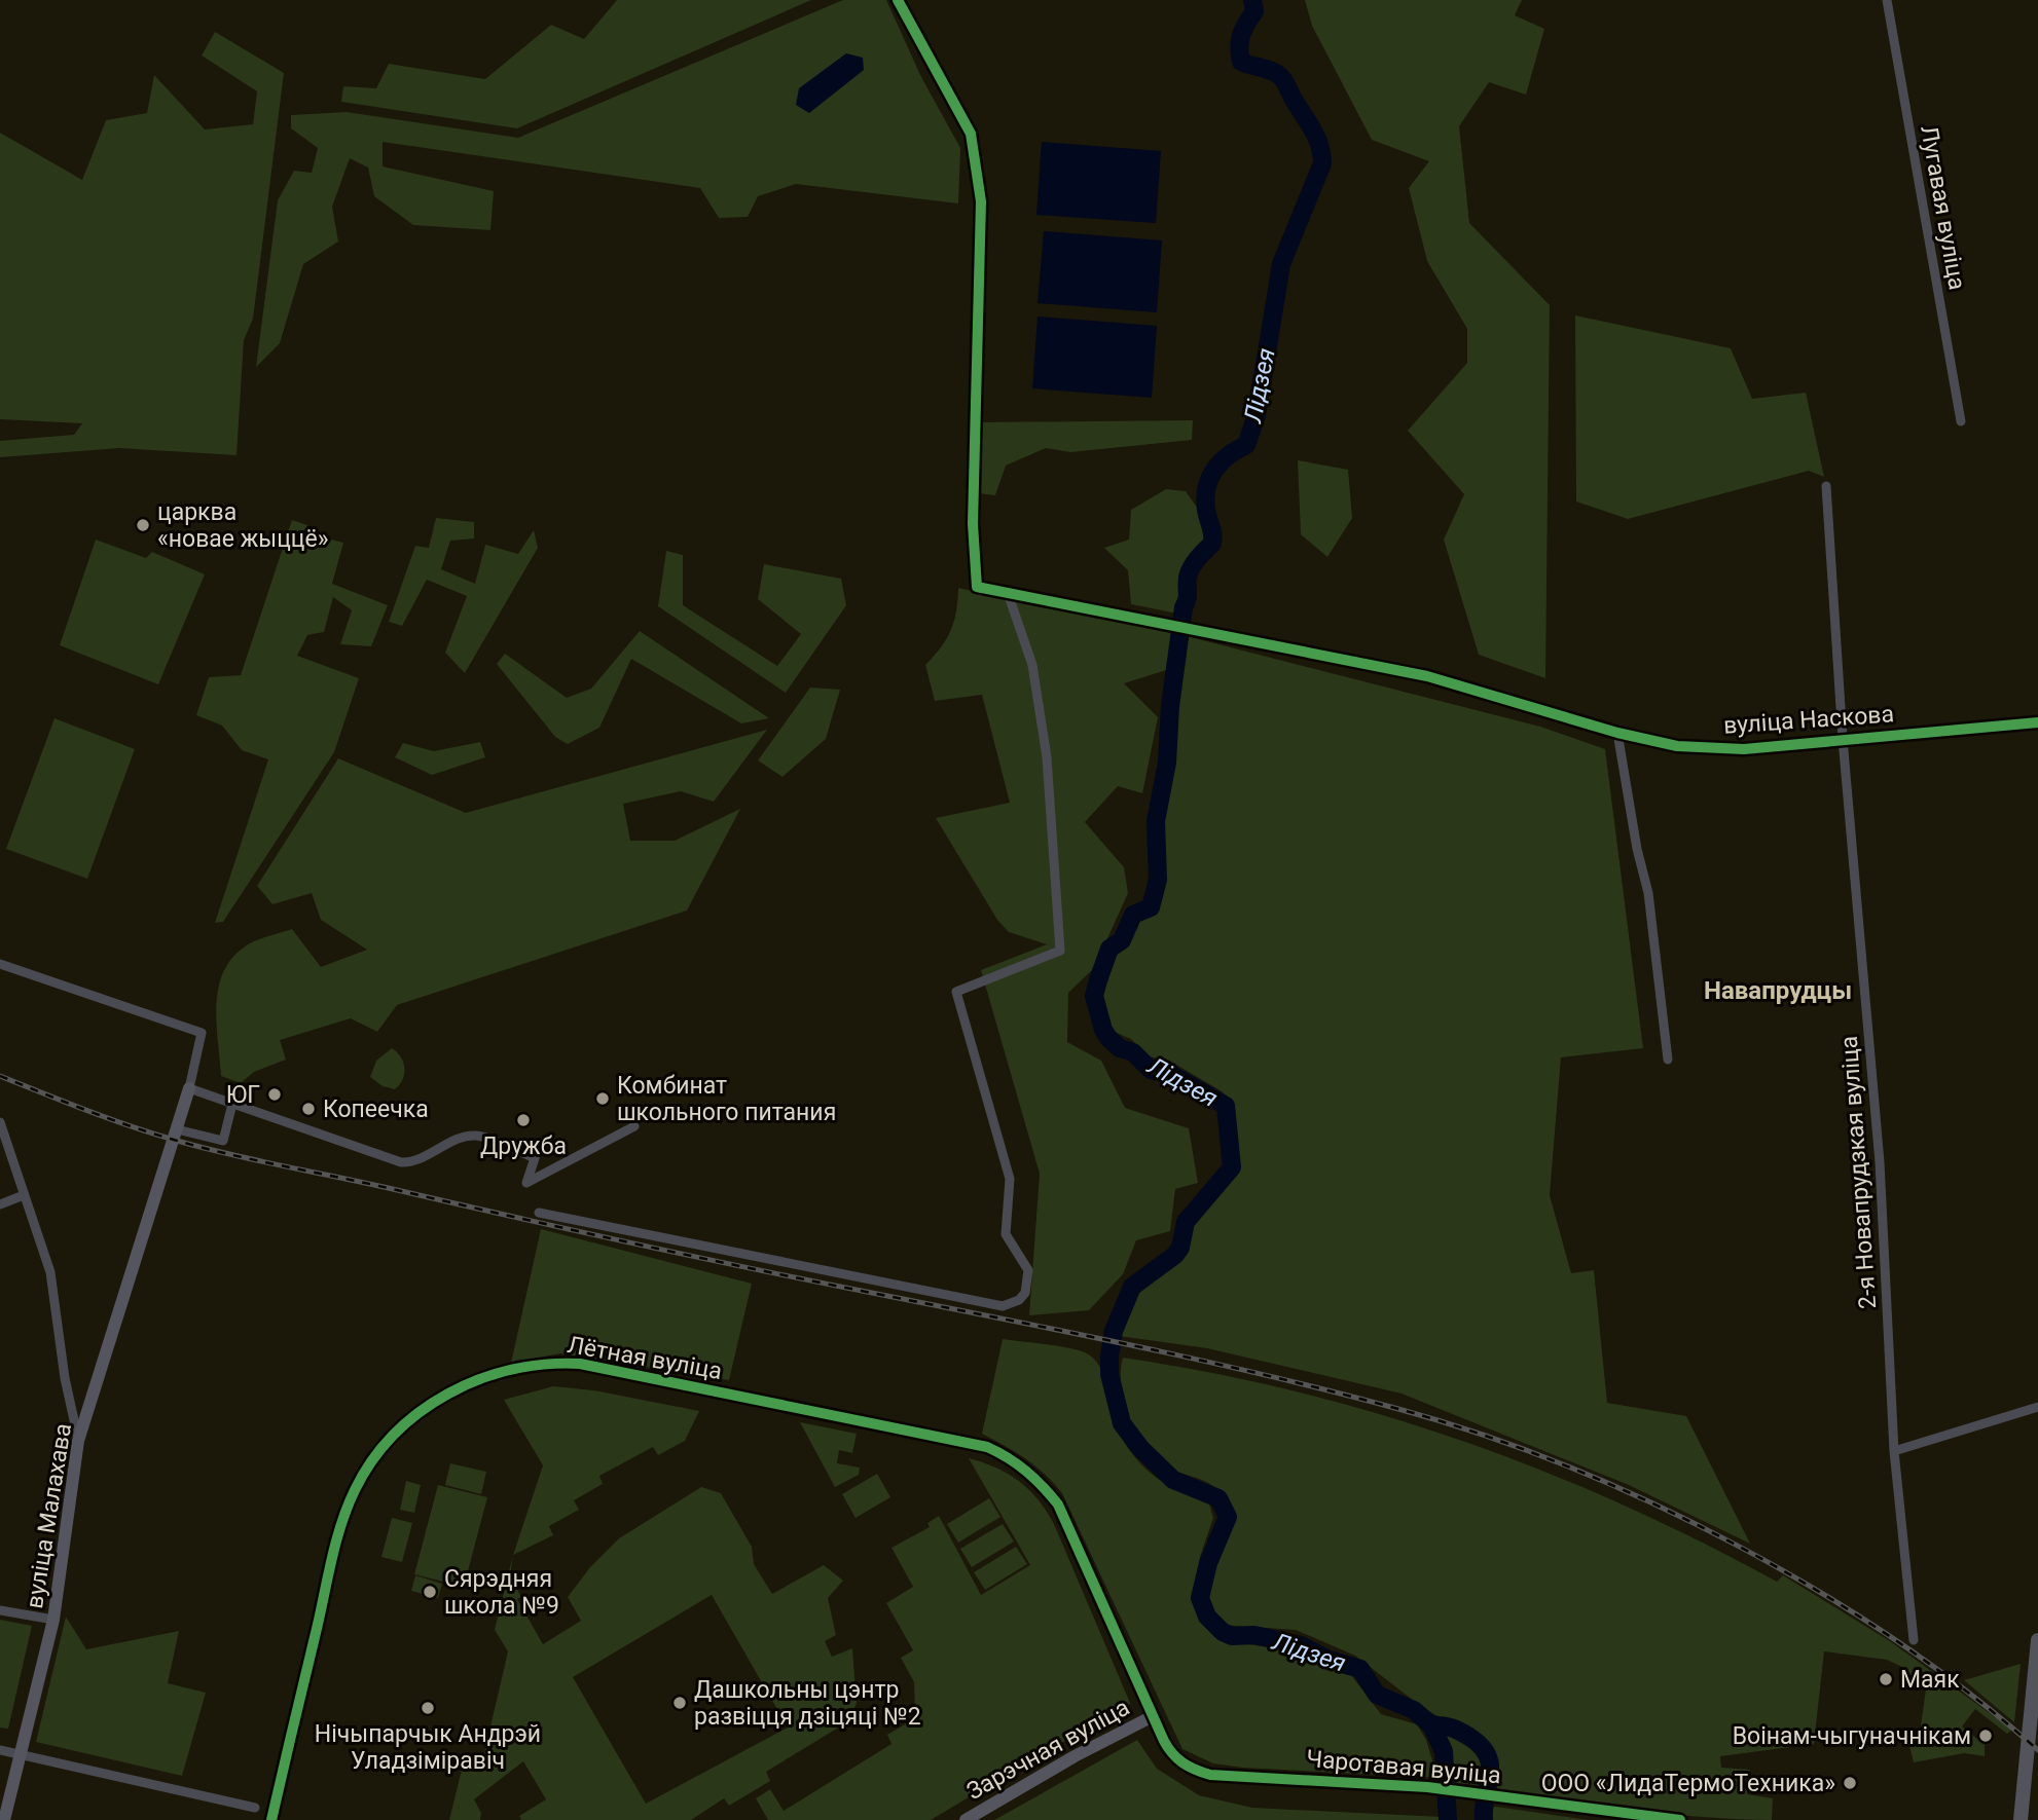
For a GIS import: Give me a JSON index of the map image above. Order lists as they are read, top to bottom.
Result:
{
  "streets": {
    "street": [
      "Лугавая вуліца",
      "вуліца Наскова",
      "2-я Новапрудзкая вуліца",
      "Лётная вуліца",
      "вуліца Малахава",
      "Зарэчная вуліца",
      "Чаротавая вуліца"
    ]
  },
  "crossings": [
    ["вуліца Наскова", "2-я Новапрудзкая вуліца"],
    ["Лётная вуліца", "Зарэчная вуліца"],
    ["Лётная вуліца", "Чаротавая вуліца"],
    ["Зарэчная вуліца", "Чаротавая вуліца"]
  ],
  "districts": ["Навапрудцы"],
  "water": ["Лідзея"],
  "places": [
    "царква «новае жыццё»",
    "ЮГ",
    "Комбинат школьного питания",
    "Копеечка",
    "Дружба",
    "Сярэдняя школа №9",
    "Маяк",
    "Дашкольны цэнтр развіцця дзіцяці №2",
    "Нічыпарчык Андрэй Уладзіміравіч",
    "Воінам-чыгуначнікам",
    "ООО «ЛидаТермоТехника»"
  ]
}
